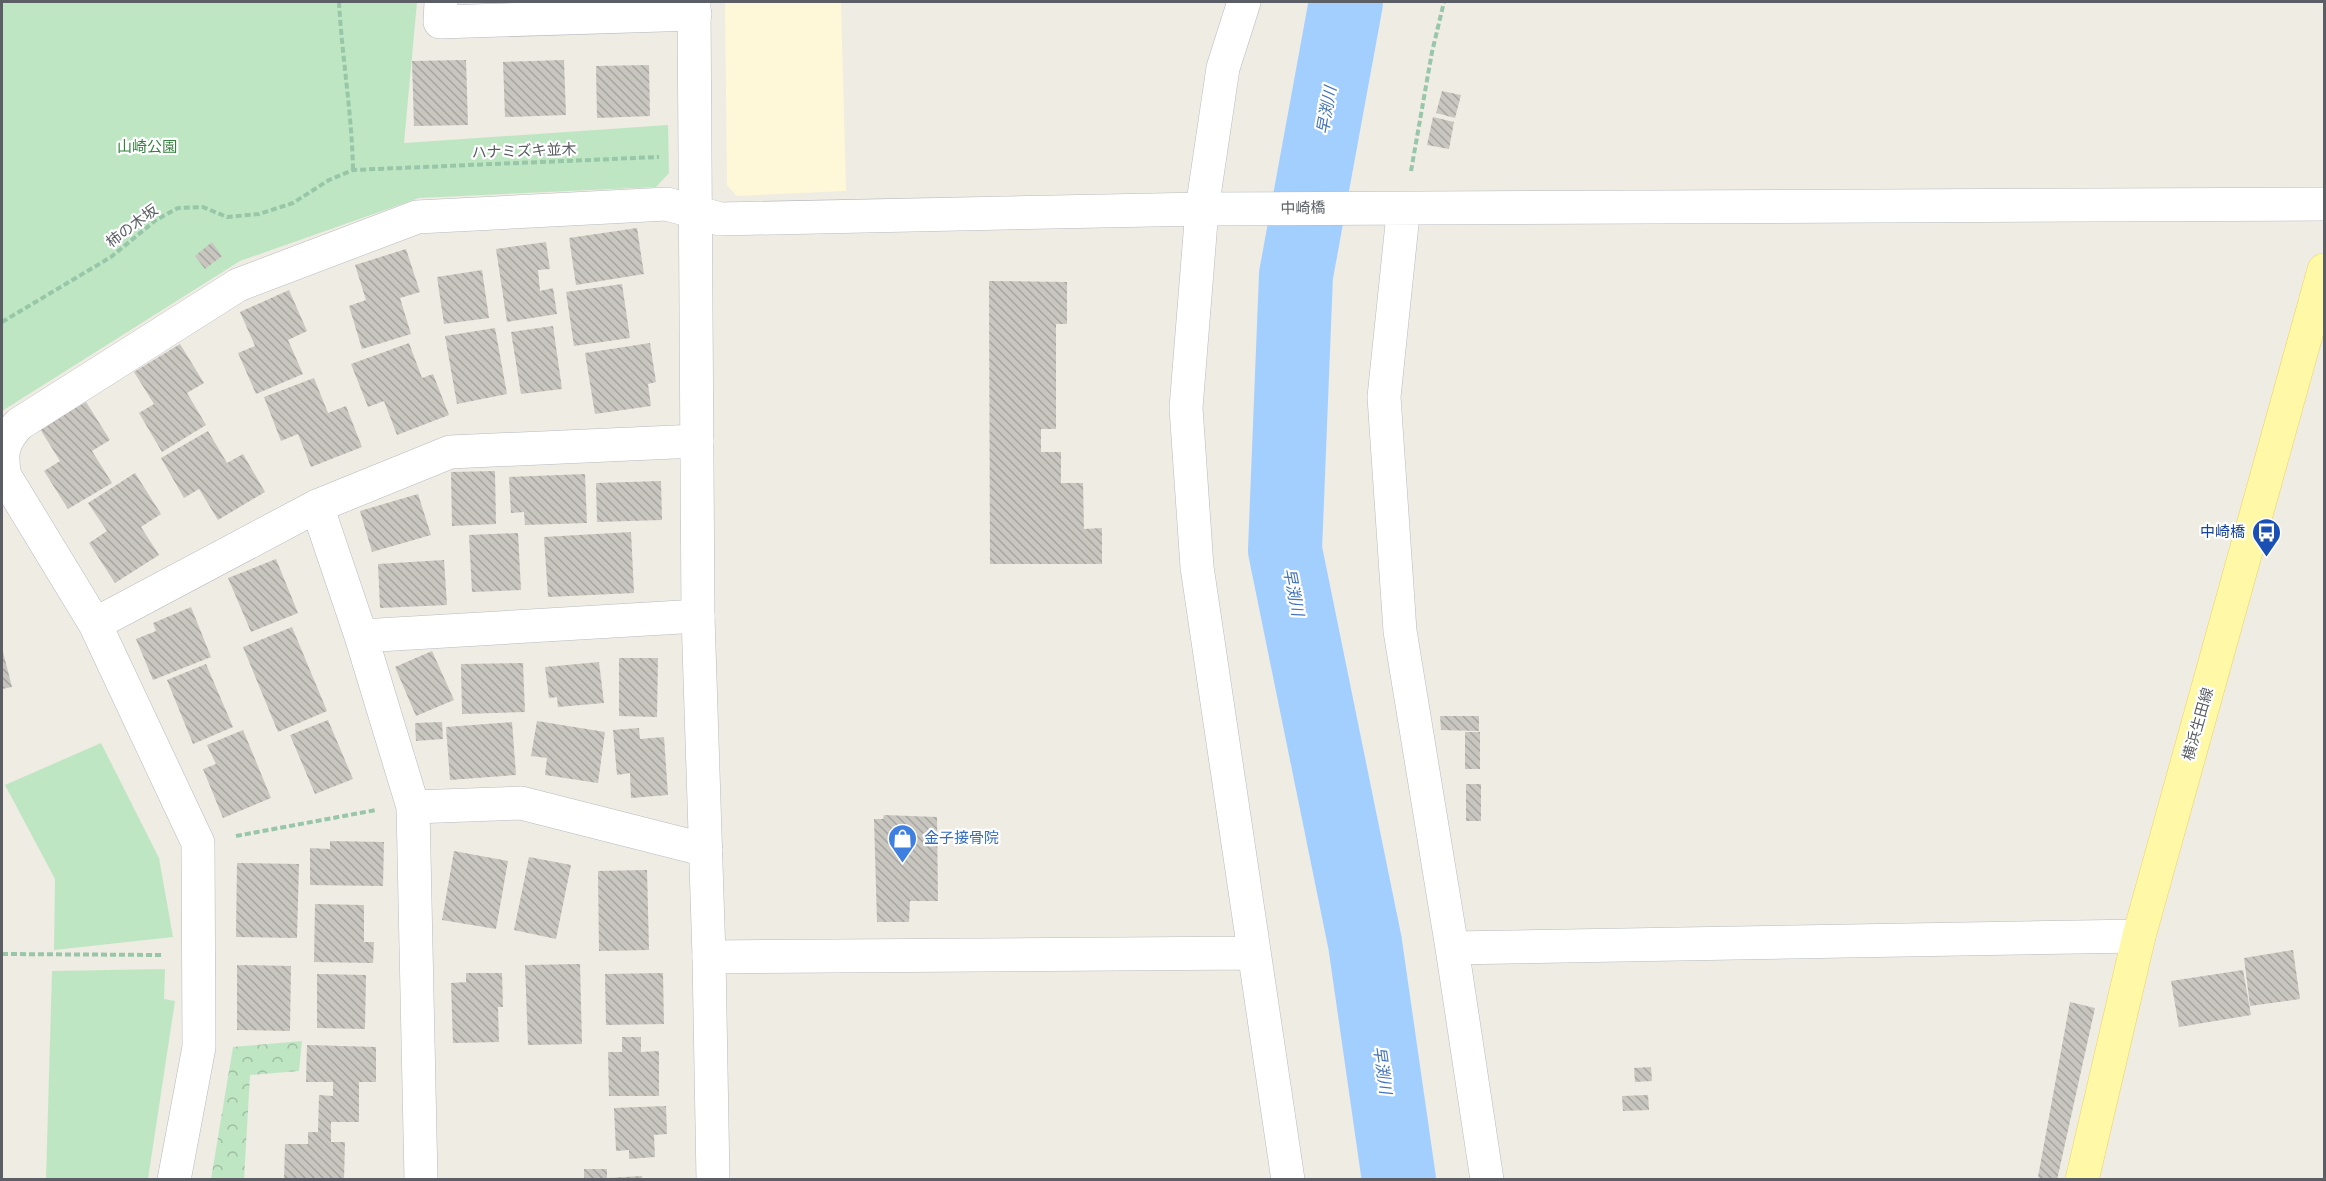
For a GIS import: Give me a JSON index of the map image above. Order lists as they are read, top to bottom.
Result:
{
  "streets": {
    "main road": ["横浜生田線"],
    "street": ["中崎橋"],
    "path": ["ハナミズキ並木", "柿の木坂"]
  },
  "crossings": [
    ["ハナミズキ並木", "柿の木坂"]
  ],
  "water": ["早渕川"],
  "parks": ["山崎公園"],
  "places": {
    "bus stop": ["中崎橋"],
    "shop": ["金子接骨院"]
  }
}
